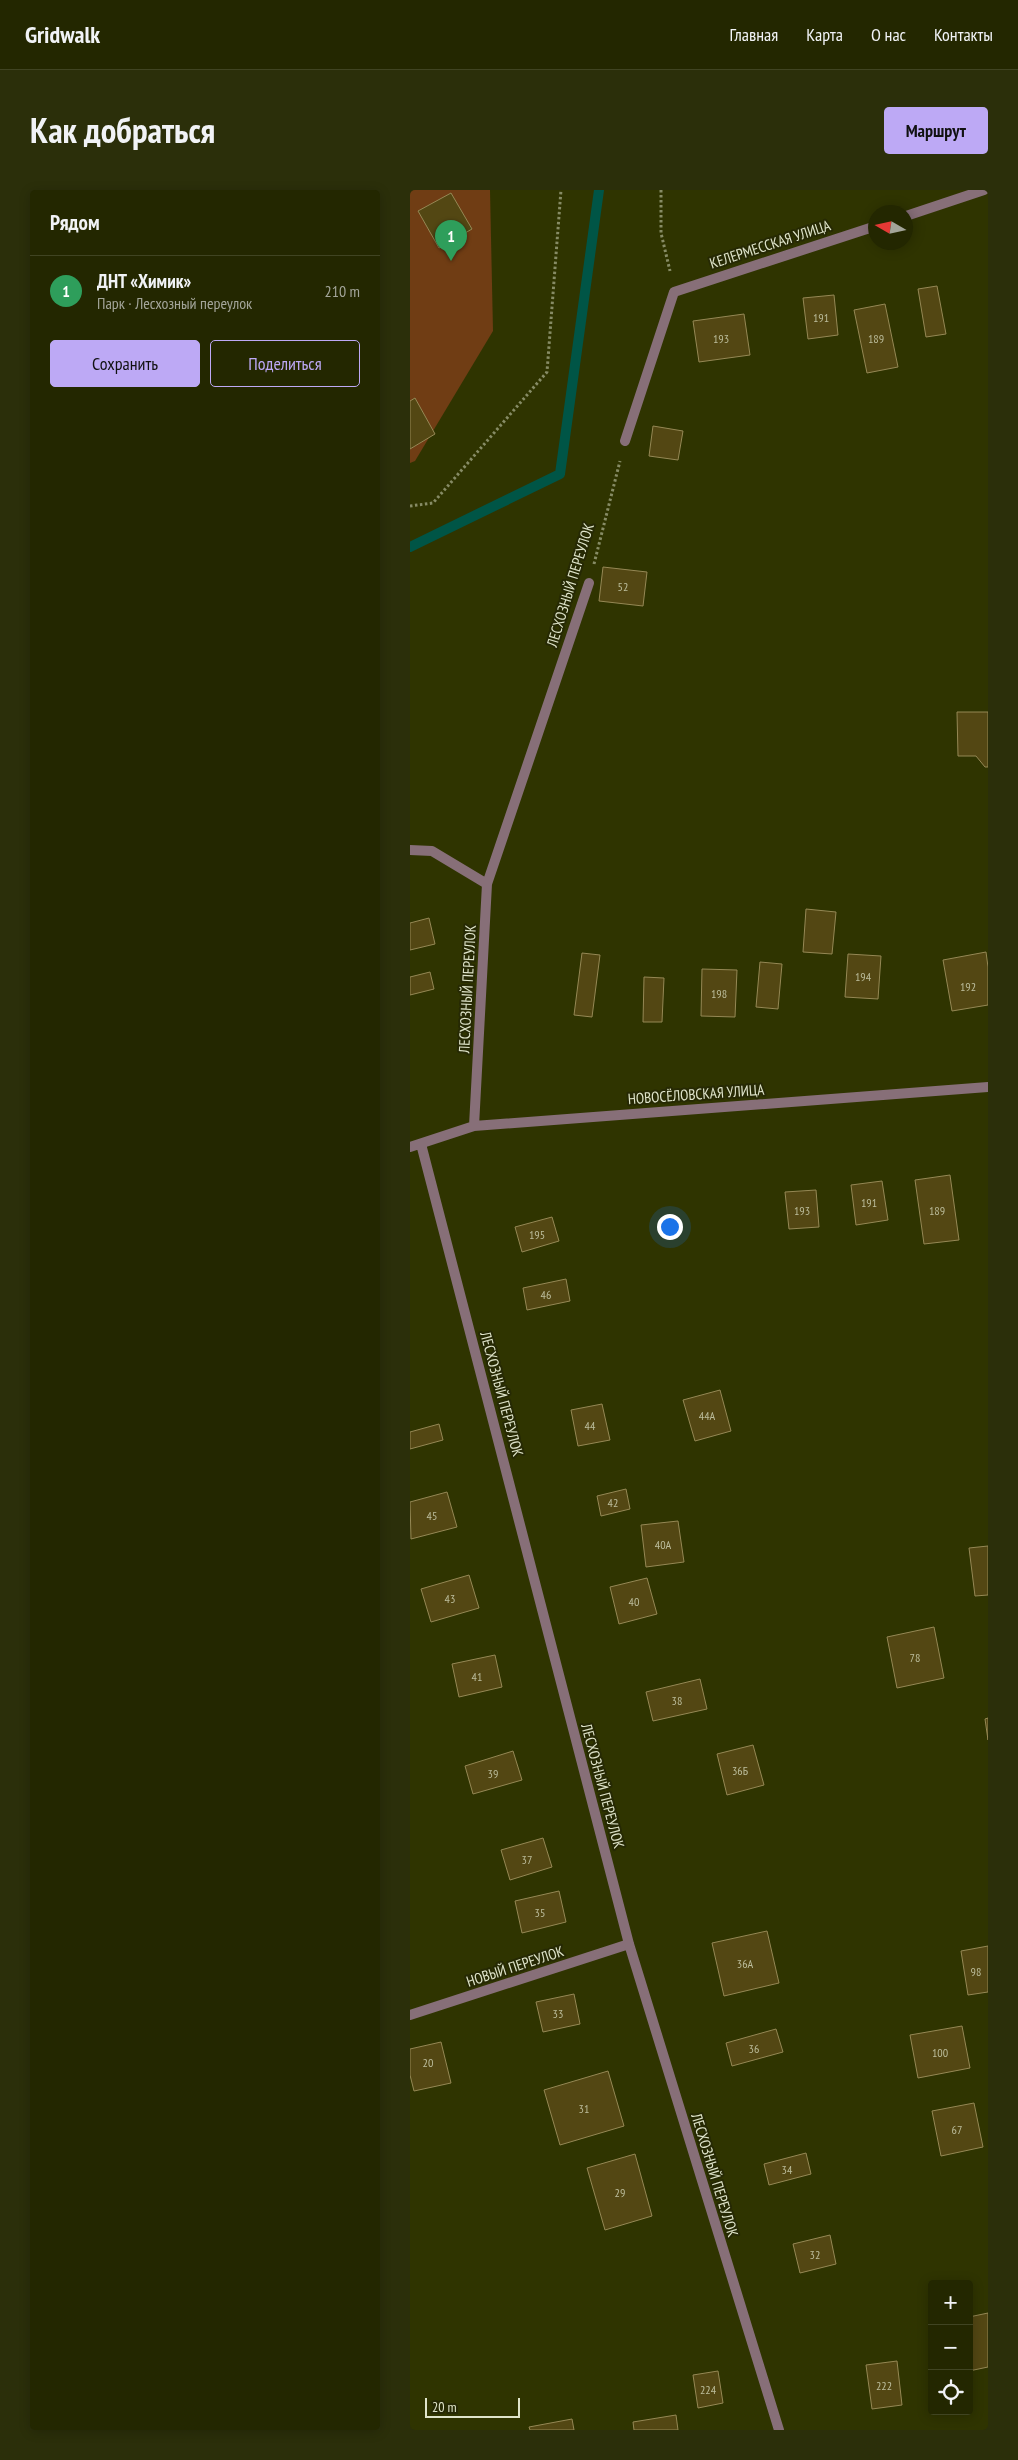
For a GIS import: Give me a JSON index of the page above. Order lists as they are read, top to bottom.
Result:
{
  "streets": {
    "street": [
      "КЕЛЕРМЕССКАЯ УЛИЦА",
      "ЛЕСХОЗНЫЙ ПЕРЕУЛОК",
      "НОВОСЁЛОВСКАЯ УЛИЦА",
      "НОВЫЙ ПЕРЕУЛОК"
    ]
  },
  "crossings": [
    ["ЛЕСХОЗНЫЙ ПЕРЕУЛОК", "НОВОСЁЛОВСКАЯ УЛИЦА"],
    ["ЛЕСХОЗНЫЙ ПЕРЕУЛОК", "НОВЫЙ ПЕРЕУЛОК"]
  ],
  "house_numbers": [
    "191",
    "193",
    "189",
    "52",
    "194",
    "192",
    "198",
    "191",
    "193",
    "189",
    "195",
    "46",
    "44А",
    "44",
    "42",
    "45",
    "40А",
    "43",
    "40",
    "78",
    "41",
    "38",
    "36Б",
    "39",
    "37",
    "35",
    "36А",
    "98",
    "33",
    "36",
    "100",
    "20",
    "31",
    "67",
    "34",
    "29",
    "32",
    "222",
    "224"
  ],
  "scale_bar": "20 m",
  "north": "left",
  "page": {
    "header": "Gridwalk",
    "nav": [
      "Главная",
      "Карта",
      "О нас",
      "Контакты"
    ],
    "title": "Как добраться",
    "buttons": [
      "Маршрут",
      ["Сохранить", "Поделиться"]
    ],
    "heading": "Рядом",
    "pins": "1",
    "list": [
      {
        "mark": "1",
        "name": "ДНТ «Химик»",
        "note": "Парк · Лесхозный переулок",
        "value": "210 m"
      }
    ],
    "map_buttons": ["+", "−"],
    "scale": "20 m"
  }
}
